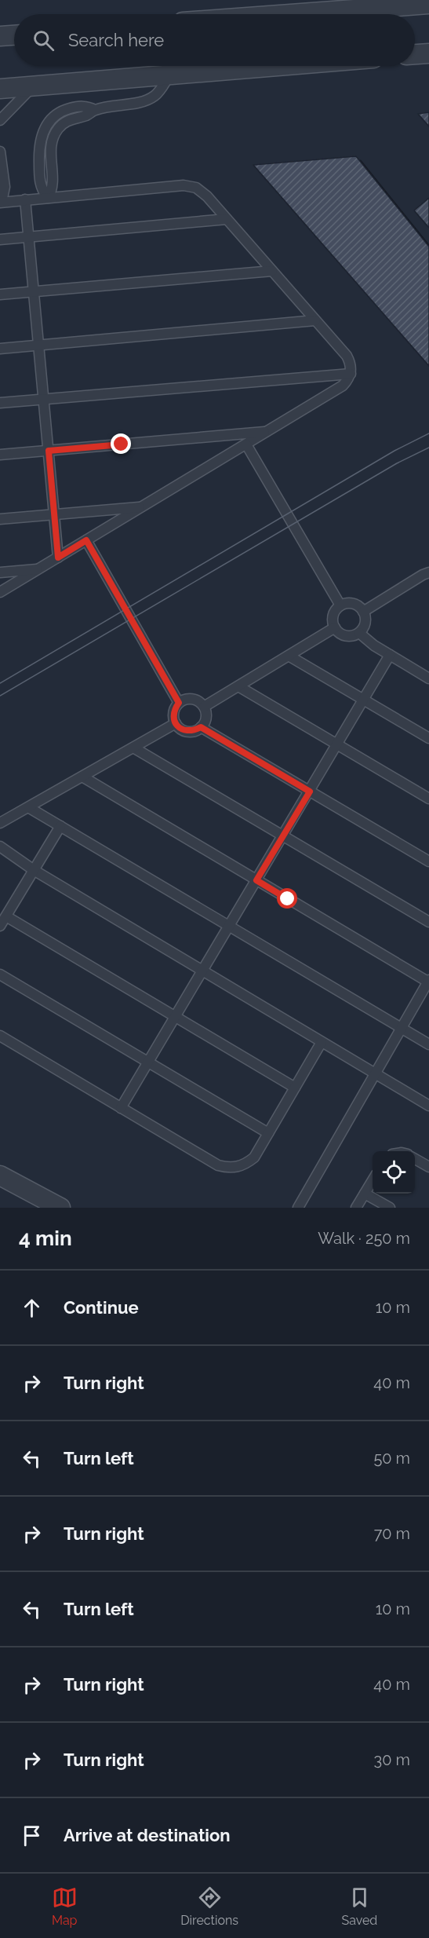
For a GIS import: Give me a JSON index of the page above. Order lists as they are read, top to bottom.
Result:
{
  "page": {
    "search": "Search here",
    "heading": ["4 min", "Walk · 250 m"],
    "list": [
      ["Continue", "10 m"],
      ["Turn right", "40 m"],
      ["Turn left", "50 m"],
      ["Turn right", "70 m"],
      ["Turn left", "10 m"],
      ["Turn right", "40 m"],
      ["Turn right", "30 m"],
      "Arrive at destination"
    ],
    "nav": ["Map", "Directions", "Saved"]
  }
}
